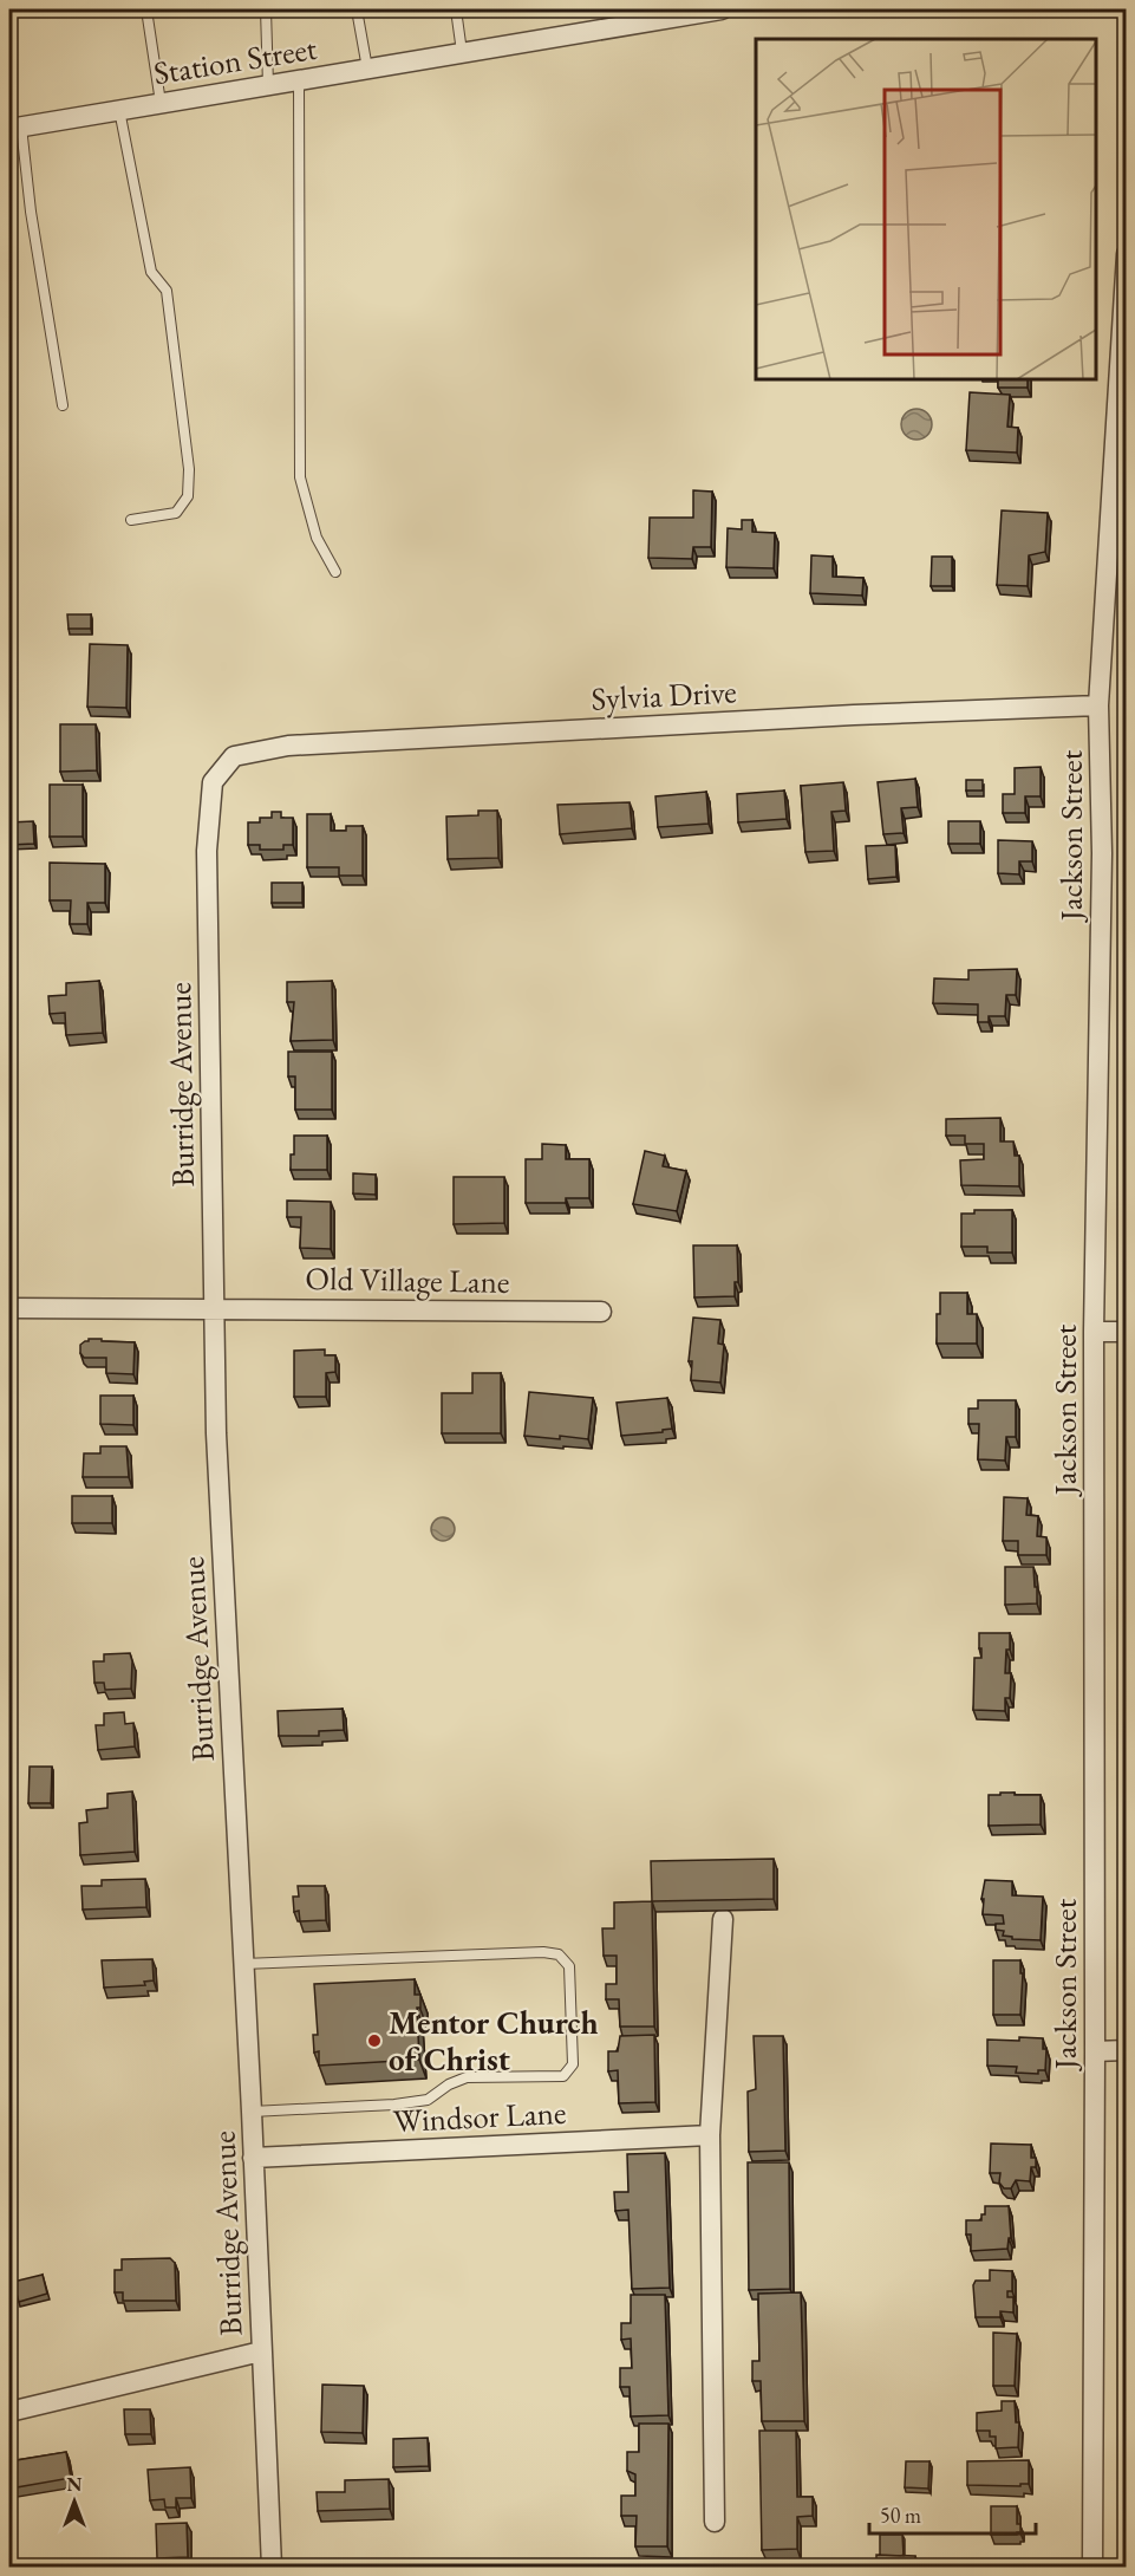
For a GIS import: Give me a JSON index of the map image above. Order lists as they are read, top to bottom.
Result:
{
  "streets": {
    "street": [
      "Station Street",
      "Sylvia Drive",
      "Jackson Street",
      "Burridge Avenue",
      "Old Village Lane",
      "Windsor Lane"
    ]
  },
  "crossings": [
    ["Sylvia Drive", "Jackson Street"],
    ["Sylvia Drive", "Burridge Avenue"],
    ["Burridge Avenue", "Old Village Lane"],
    ["Burridge Avenue", "Windsor Lane"]
  ],
  "places": ["Mentor Church of Christ"],
  "scale_bar": "50 m",
  "north": "top"
}
